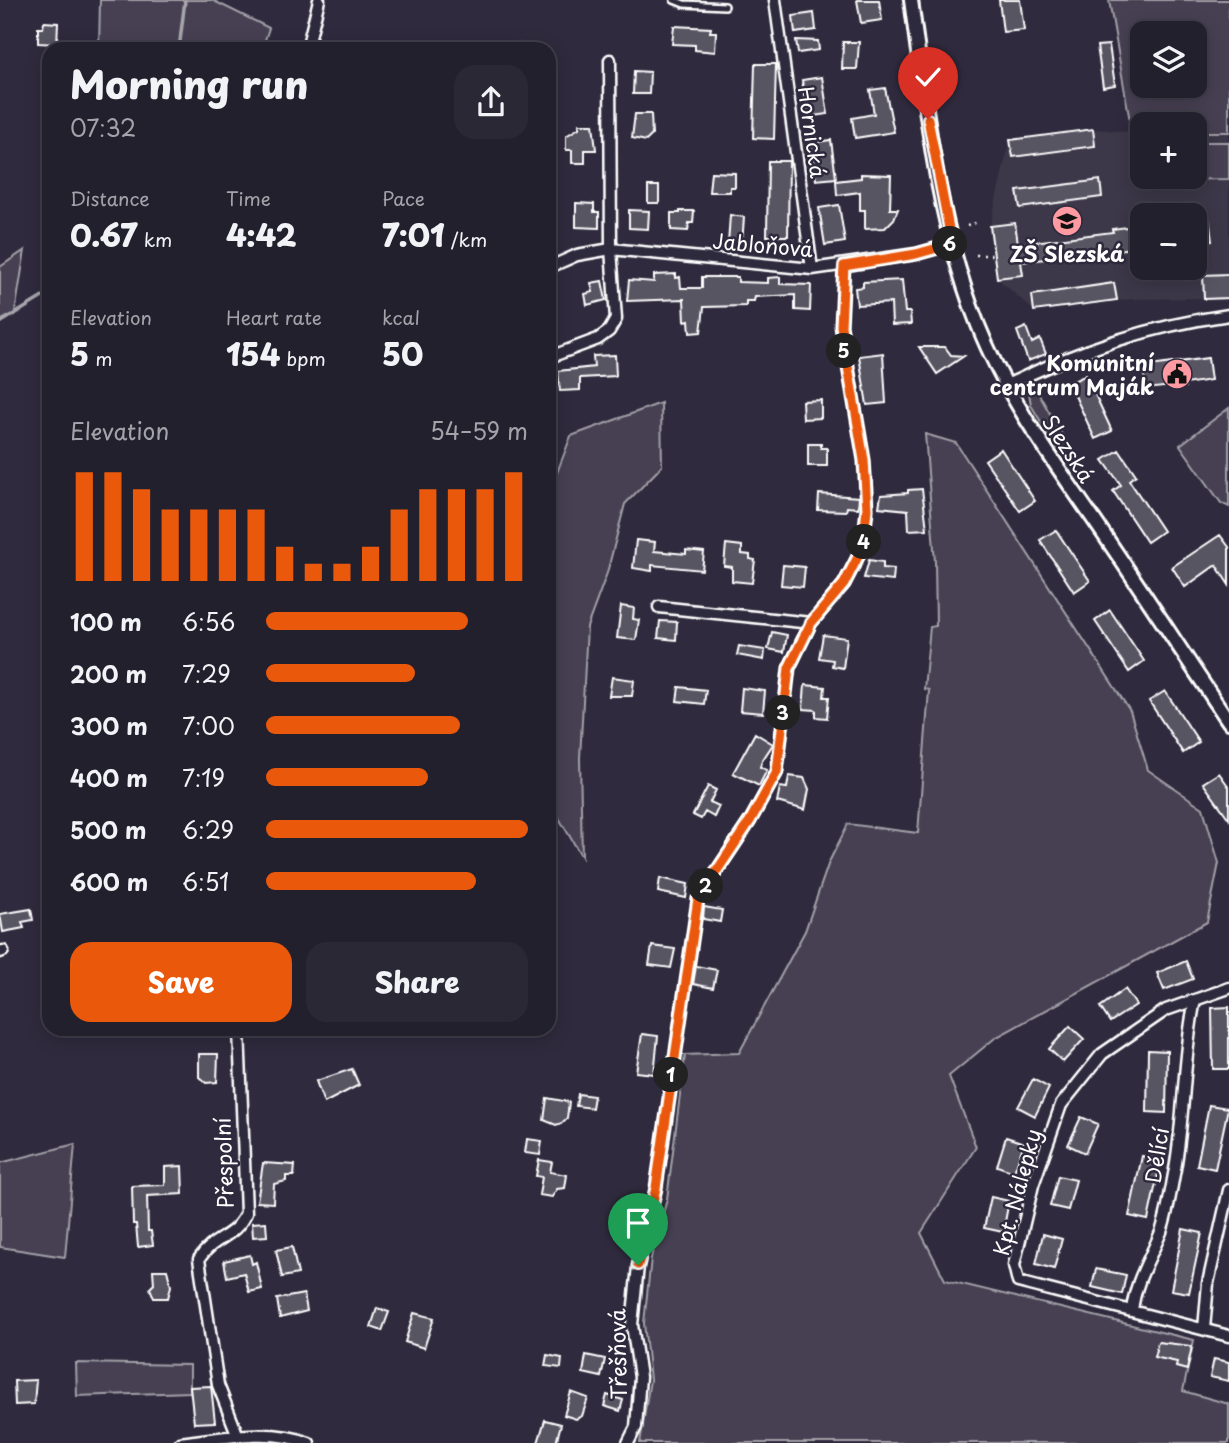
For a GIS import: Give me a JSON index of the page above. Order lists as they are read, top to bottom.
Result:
{
  "streets": {
    "street": [
      "Hornická",
      "Jabloňová",
      "Slezská",
      "Dělící",
      "Přespolní",
      "Kpt. Nálepky",
      "Třešňová"
    ]
  },
  "crossings": [
    ["Hornická", "Jabloňová"],
    ["Jabloňová", "Slezská"],
    ["Jabloňová", "Třešňová"],
    ["Dělící", "Kpt. Nálepky"]
  ],
  "places": {
    "school or university": ["ZŠ Slezská"],
    "public building": ["Komunitní centrum Maják"]
  },
  "page": {
    "map_buttons": ["+", "−"],
    "heading": ["Morning run", "07:32"],
    "stats": [
      ["Distance", "0.67 km"],
      ["Time", "4:42"],
      ["Pace", "7:01 /km"],
      ["Elevation", "5 m"],
      ["Heart rate", "154 bpm"],
      ["kcal", "50"]
    ],
    "pins": [
      "6",
      "5",
      "4",
      "3",
      "2",
      "1"
    ],
    "chart": ["Elevation", "54–59 m"],
    "list": [
      {
        "name": "100 m",
        "note": "6:56"
      },
      {
        "name": "200 m",
        "note": "7:29"
      },
      {
        "name": "300 m",
        "note": "7:00"
      },
      {
        "name": "400 m",
        "note": "7:19"
      },
      {
        "name": "500 m",
        "note": "6:29"
      },
      {
        "name": "600 m",
        "note": "6:51"
      }
    ],
    "buttons": ["Save", "Share"]
  }
}
